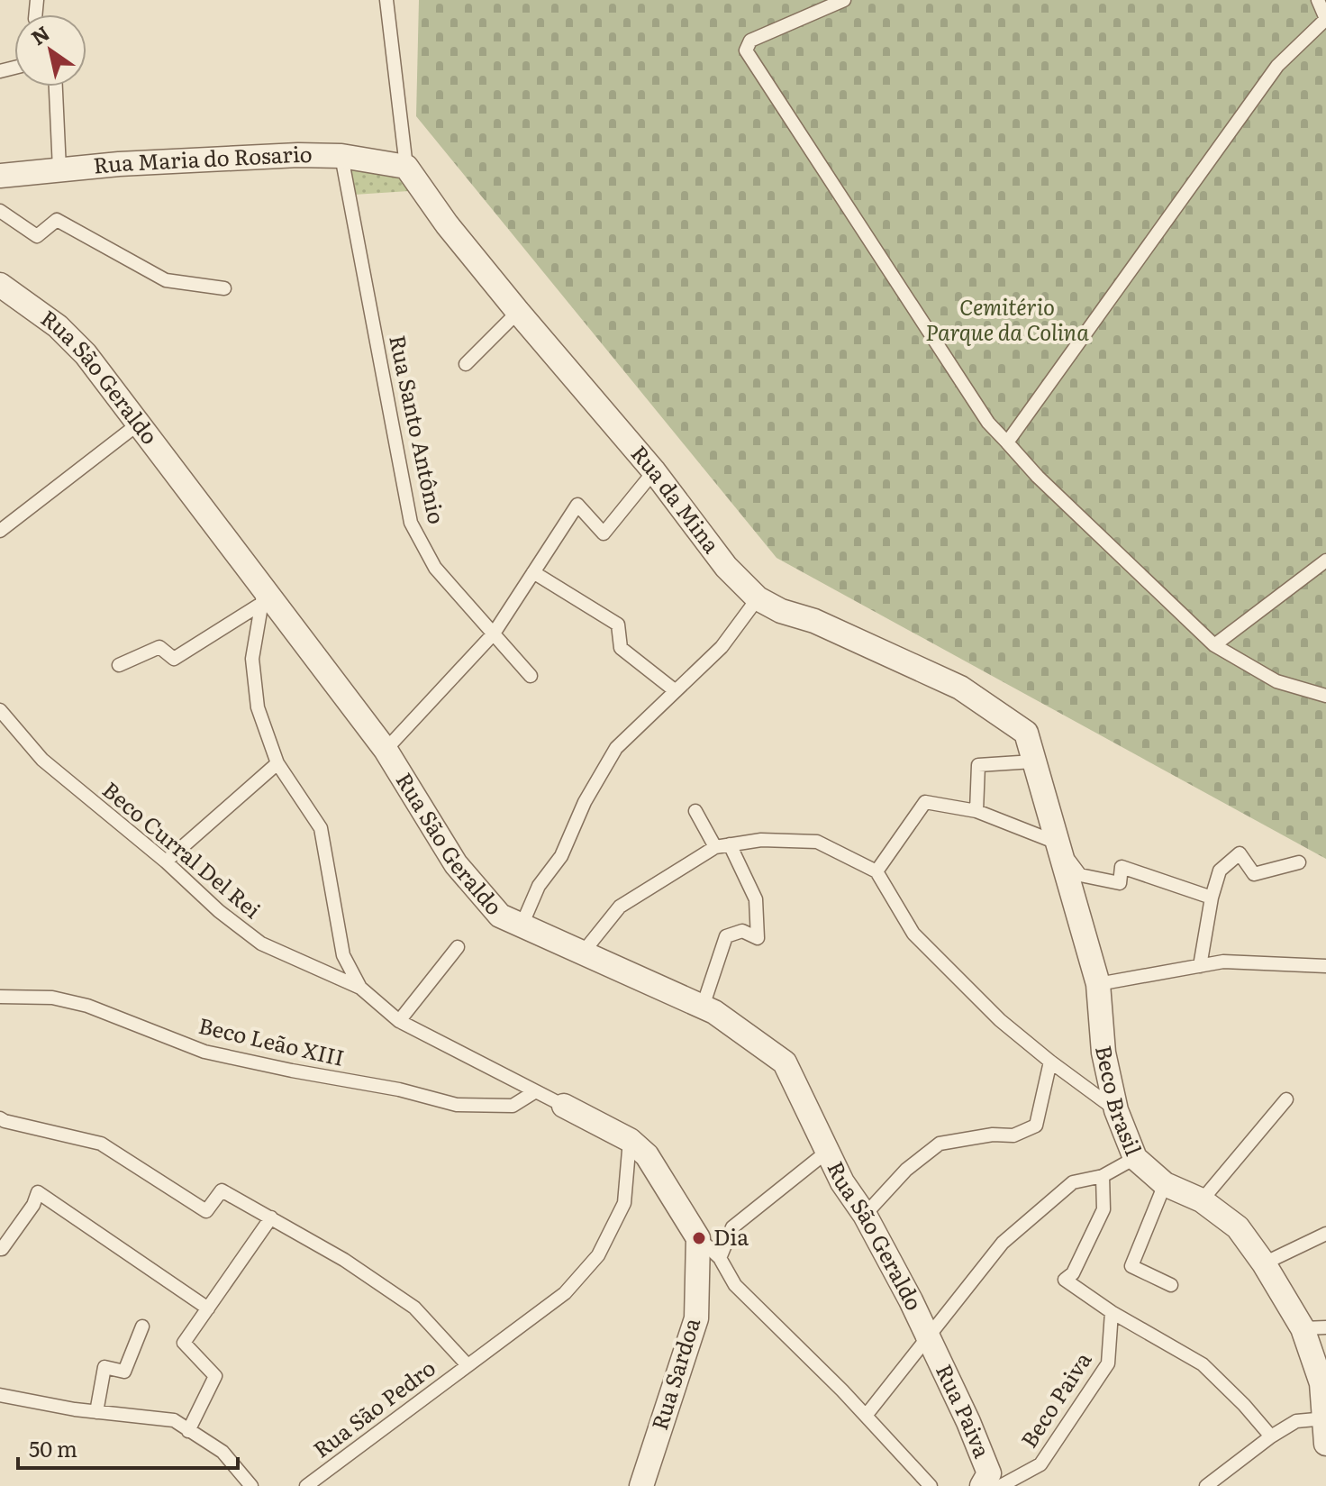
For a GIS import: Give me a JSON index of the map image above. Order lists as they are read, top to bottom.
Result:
{
  "streets": {
    "street": [
      "Rua Maria do Rosario",
      "Rua São Geraldo",
      "Rua da Mina",
      "Beco Brasil",
      "Rua Sardoa",
      "Rua Paiva"
    ],
    "lane": [
      "Rua Santo Antônio",
      "Beco Curral Del Rei",
      "Beco Leão XIII",
      "Beco Paiva",
      "Rua São Pedro"
    ]
  },
  "crossings": [
    ["Rua Maria do Rosario", "Rua Santo Antônio"],
    ["Rua Maria do Rosario", "Rua da Mina"],
    ["Rua São Geraldo", "Rua Paiva"],
    ["Rua da Mina", "Beco Brasil"]
  ],
  "parks": ["Cemitério Parque da Colina"],
  "places": ["Dia"],
  "scale_bar": "50 m",
  "north": "top left"
}
